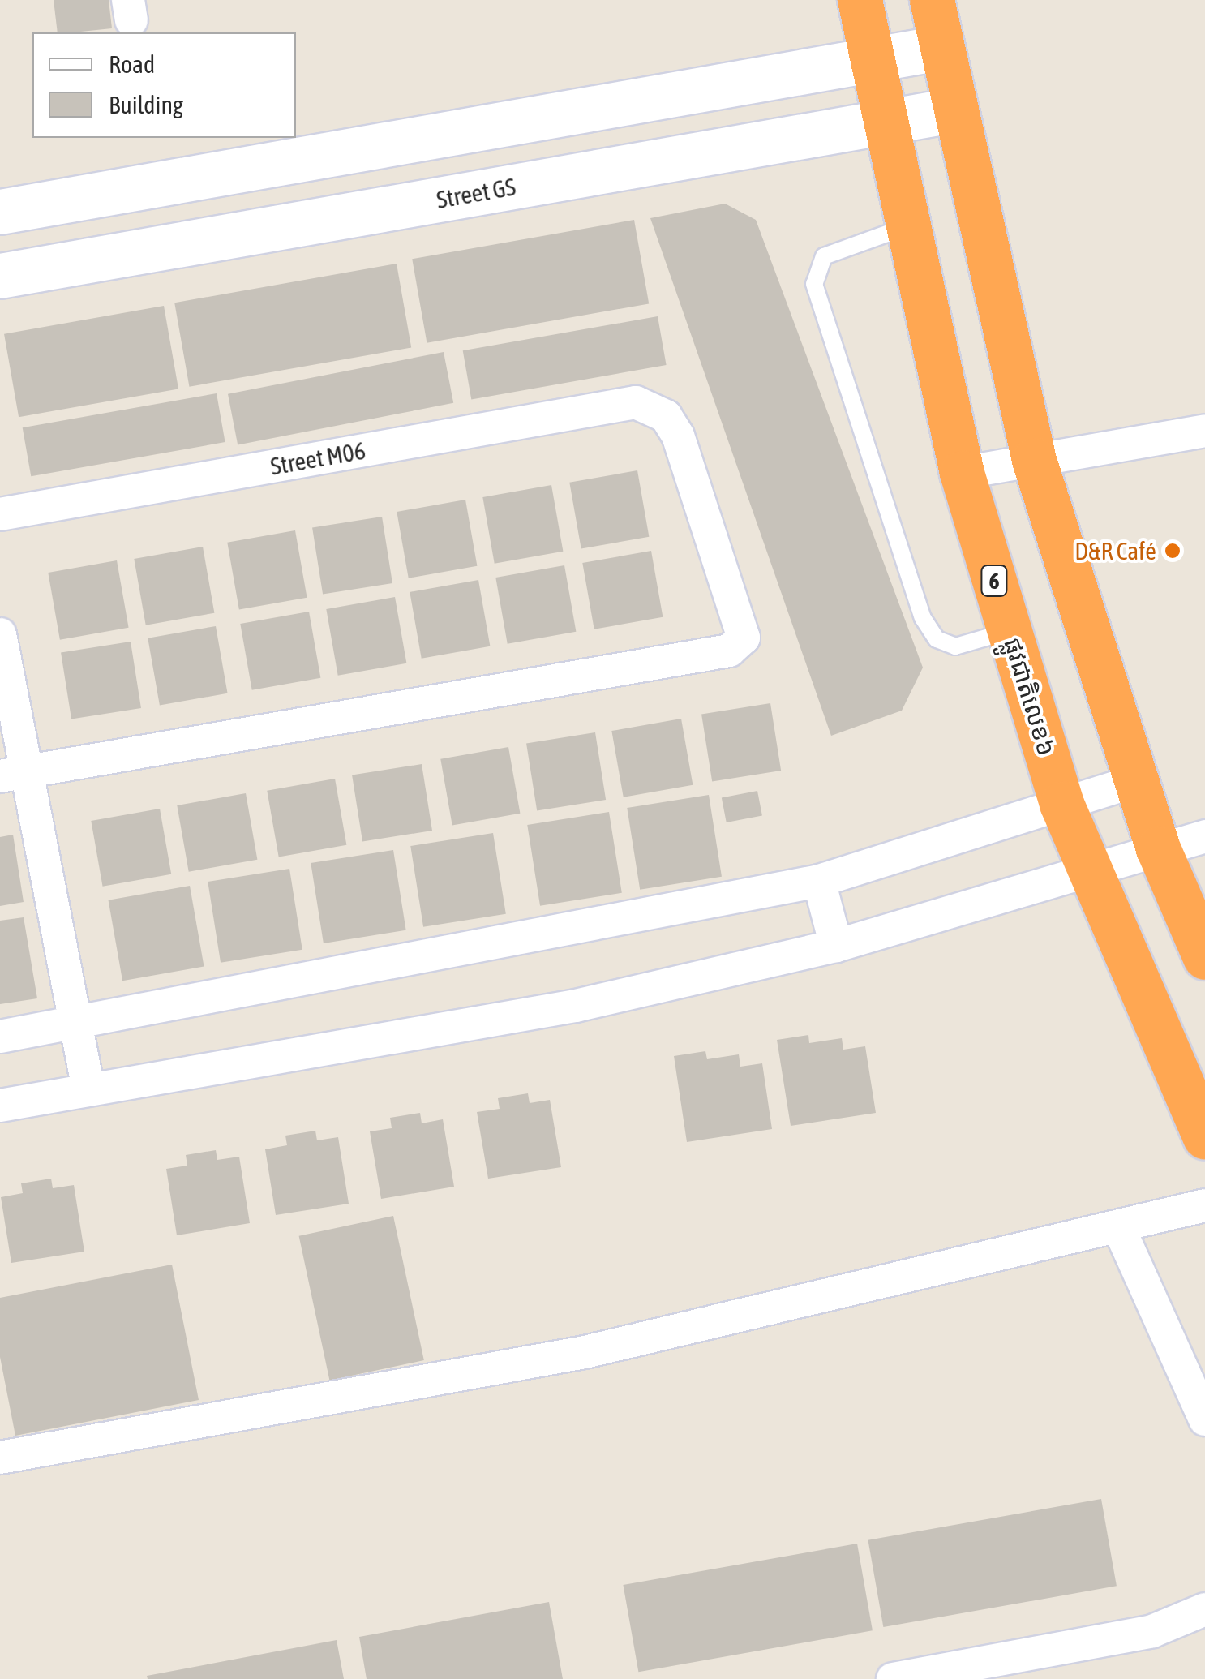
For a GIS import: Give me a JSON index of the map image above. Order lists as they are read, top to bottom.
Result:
{
  "streets": {
    "highway": ["6", "ផ្លូវជាតិលេខ៦"],
    "street": ["Street GS", "Street M06"]
  },
  "crossings": [
    ["Street GS", "ផ្លូវជាតិលេខ៦"]
  ],
  "places": ["D&R Café"],
  "legend": ["Road", "Building"]
}
